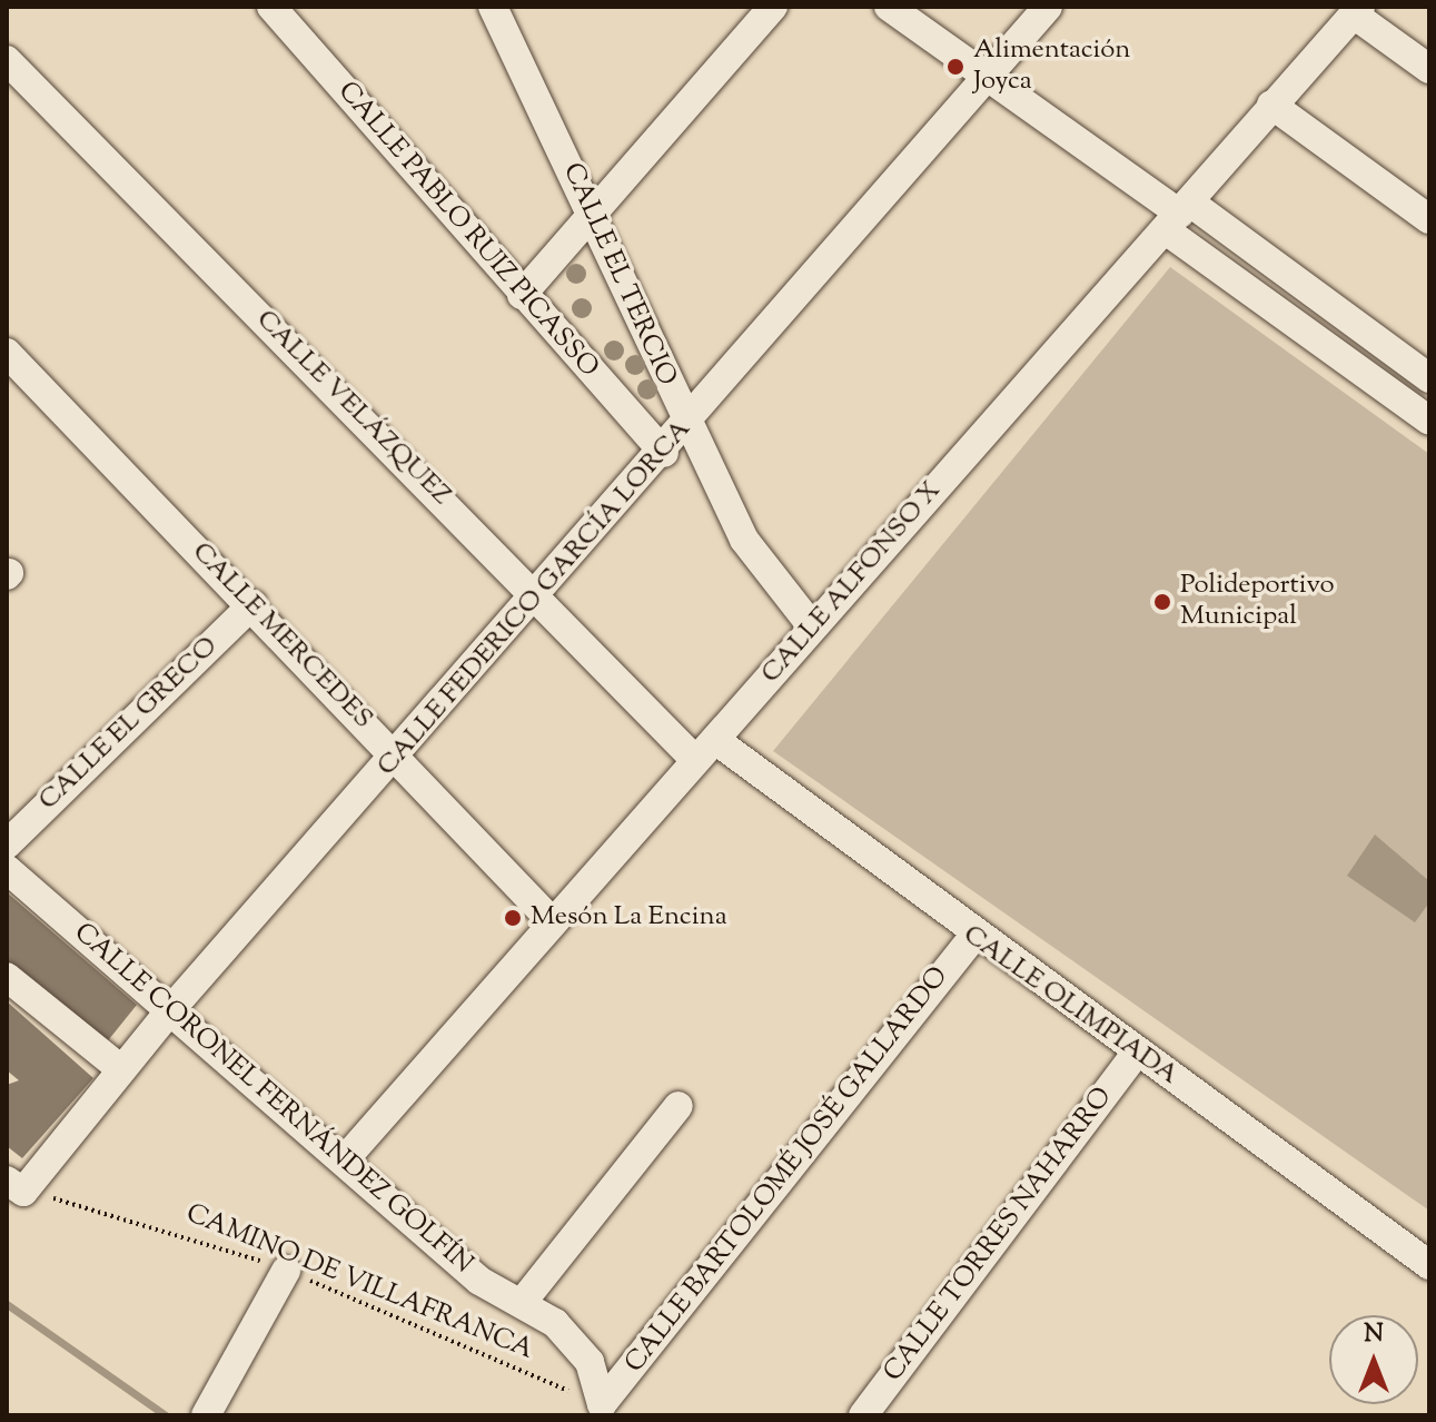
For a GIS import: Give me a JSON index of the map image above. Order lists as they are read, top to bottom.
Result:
{
  "streets": {
    "street": [
      "CALLE PABLO RUIZ PICASSO",
      "CALLE EL TERCIO",
      "CALLE VELÁZQUEZ",
      "CALLE ALFONSO X",
      "CALLE FEDERICO GARCÍA LORCA",
      "CALLE MERCEDES",
      "CALLE EL GRECO",
      "CALLE OLIMPIADA",
      "CALLE CORONEL FERNÁNDEZ GOLFÍN",
      "CALLE BARTOLOMÉ JOSÉ GALLARDO",
      "CALLE TORRES NAHARRO"
    ],
    "path": ["CAMINO DE VILLAFRANCA"]
  },
  "crossings": [
    ["CALLE PABLO RUIZ PICASSO", "CALLE FEDERICO GARCÍA LORCA"],
    ["CALLE EL TERCIO", "CALLE ALFONSO X"],
    ["CALLE EL TERCIO", "CALLE FEDERICO GARCÍA LORCA"],
    ["CALLE VELÁZQUEZ", "CALLE ALFONSO X"],
    ["CALLE VELÁZQUEZ", "CALLE FEDERICO GARCÍA LORCA"],
    ["CALLE VELÁZQUEZ", "CALLE OLIMPIADA"],
    ["CALLE ALFONSO X", "CALLE MERCEDES"],
    ["CALLE ALFONSO X", "CALLE OLIMPIADA"],
    ["CALLE ALFONSO X", "CALLE CORONEL FERNÁNDEZ GOLFÍN"],
    ["CALLE FEDERICO GARCÍA LORCA", "CALLE MERCEDES"],
    ["CALLE FEDERICO GARCÍA LORCA", "CALLE CORONEL FERNÁNDEZ GOLFÍN"],
    ["CALLE FEDERICO GARCÍA LORCA", "CAMINO DE VILLAFRANCA"],
    ["CALLE MERCEDES", "CALLE EL GRECO"],
    ["CALLE OLIMPIADA", "CALLE BARTOLOMÉ JOSÉ GALLARDO"],
    ["CALLE OLIMPIADA", "CALLE TORRES NAHARRO"],
    ["CALLE CORONEL FERNÁNDEZ GOLFÍN", "CALLE BARTOLOMÉ JOSÉ GALLARDO"],
    ["CALLE CORONEL FERNÁNDEZ GOLFÍN", "CAMINO DE VILLAFRANCA"],
    ["CALLE BARTOLOMÉ JOSÉ GALLARDO", "CAMINO DE VILLAFRANCA"]
  ],
  "places": ["Alimentación Joyca", "Polideportivo Municipal", "Mesón La Encina"],
  "north": "top"
}
